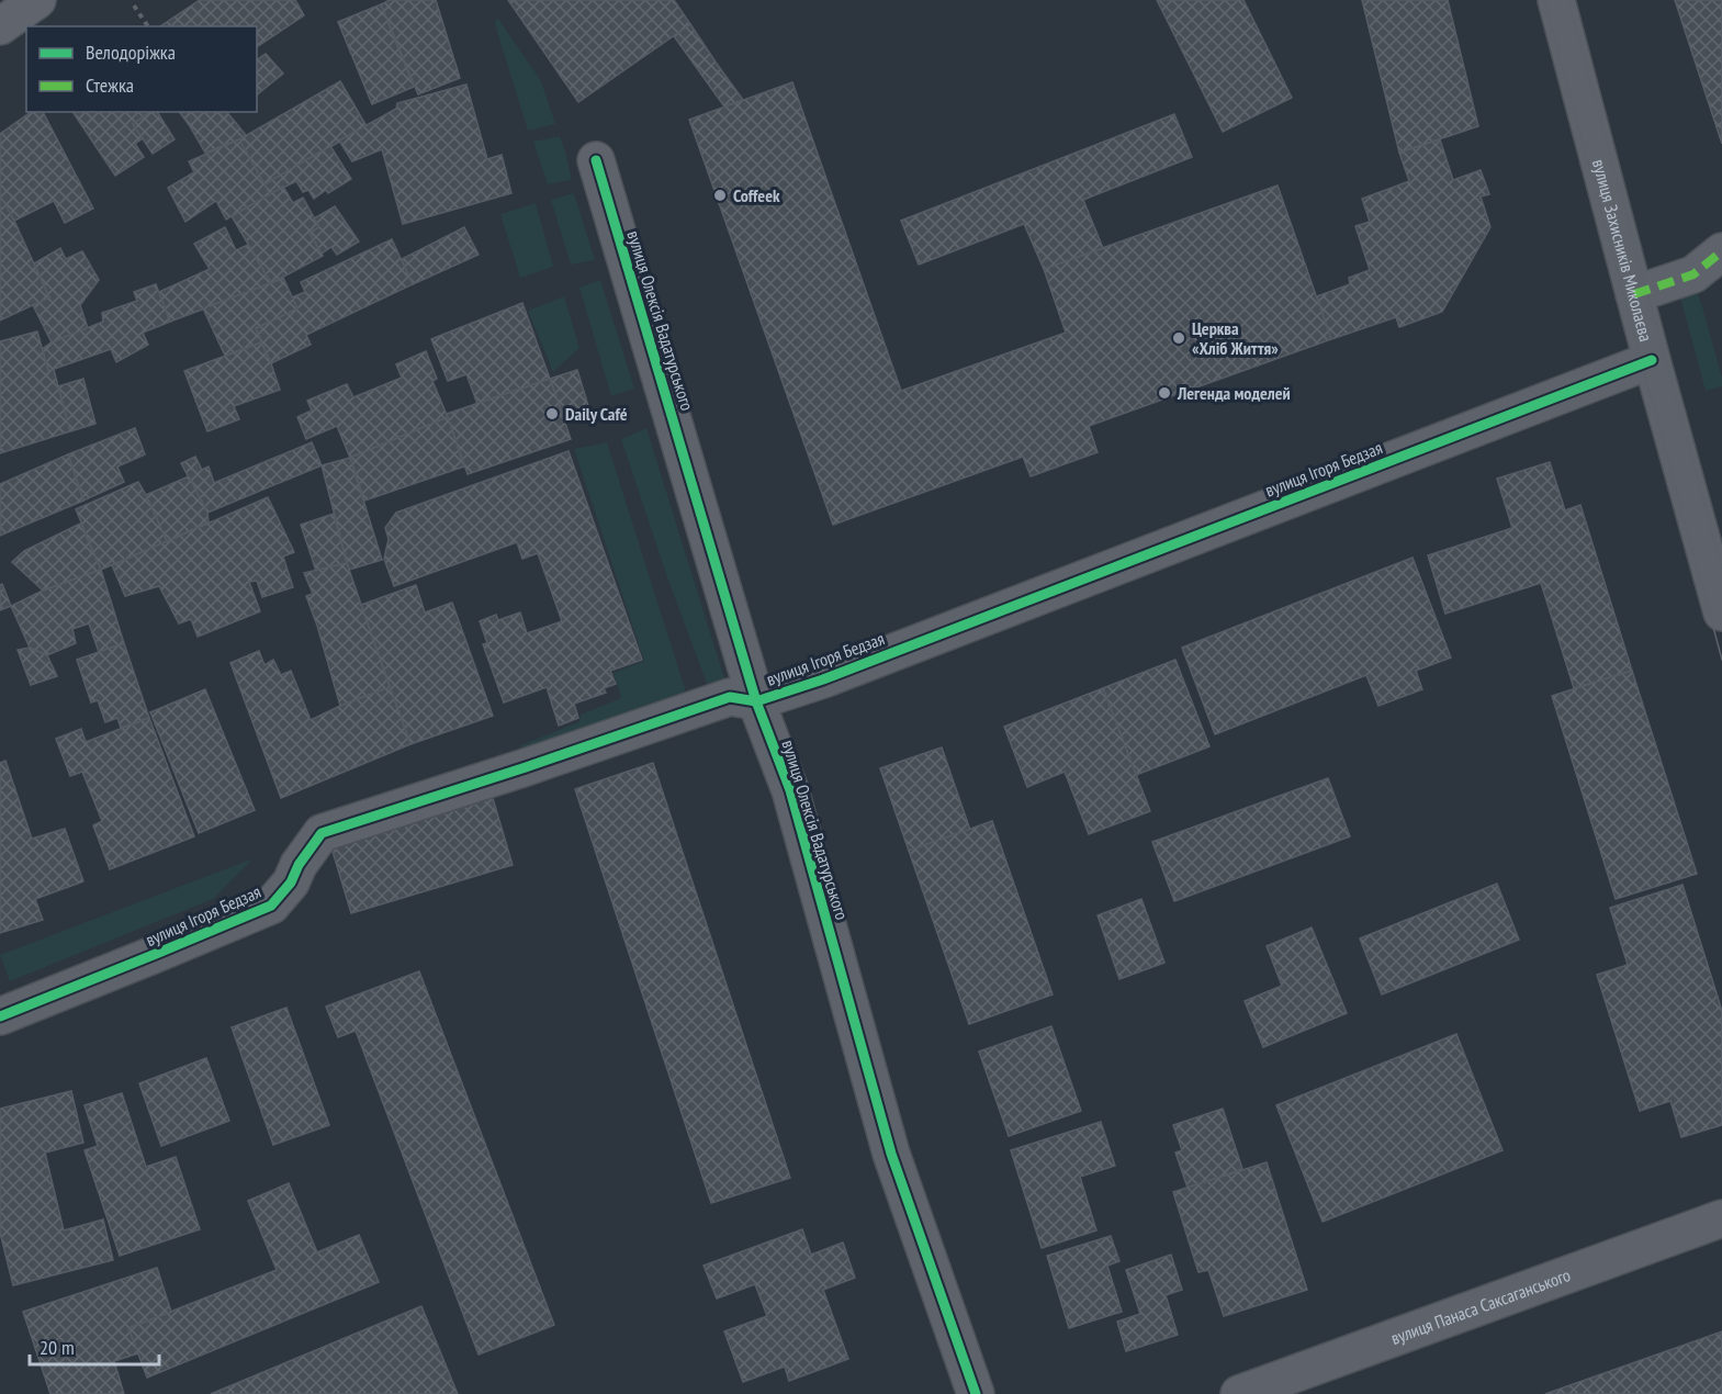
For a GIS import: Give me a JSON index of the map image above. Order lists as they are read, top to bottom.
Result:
{
  "streets": {
    "street": [
      "вулиця Захисників Миколаєва",
      "вулиця Олексія Вадатурського",
      "вулиця Ігоря Бедзая",
      "вулиця Панаса Саксаганського"
    ]
  },
  "crossings": [
    ["вулиця Захисників Миколаєва", "вулиця Ігоря Бедзая"],
    ["вулиця Олексія Вадатурського", "вулиця Ігоря Бедзая"]
  ],
  "places": [
    "Coffeek",
    "Церква «Хліб Життя»",
    "Легенда моделей",
    "Daily Café"
  ],
  "legend": ["Велодоріжка", "Стежка"],
  "scale_bar": "20 m"
}
